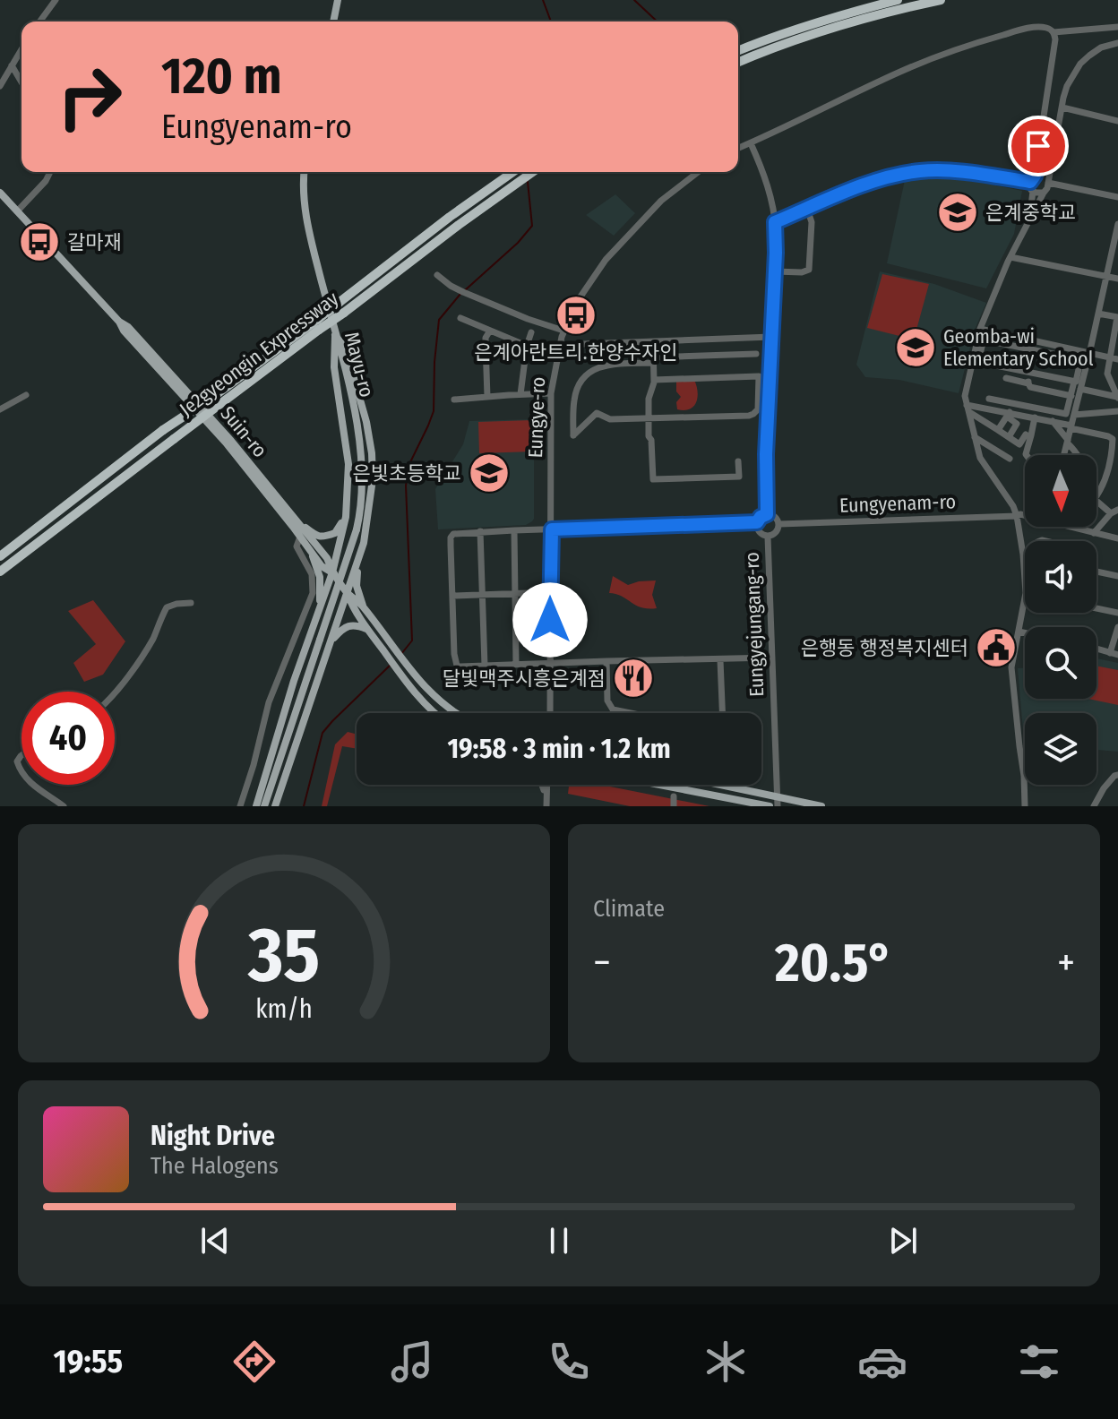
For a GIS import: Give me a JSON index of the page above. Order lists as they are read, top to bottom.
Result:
{
  "streets": {
    "highway": ["Je2gyeongin Expressway"],
    "main road": ["Mayu-ro", "Suin-ro"],
    "street": ["Eungye-ro", "Eungyenam-ro", "Eungyejungang-ro"]
  },
  "crossings": [
    ["Eungyenam-ro", "Eungyejungang-ro"]
  ],
  "places": {
    "school or university": ["은계중학교", "Geomba-wi Elementary School", "은빛초등학교"],
    "bus stop": ["갈마재", "은계아란트리.한양수자인"],
    "public building": ["은행동 행정복지센터"],
    "restaurant": ["달빛맥주시흥은계점"]
  },
  "north": "bottom",
  "page": {
    "turn": ["120 m", "Eungyenam-ro"],
    "limit": "40",
    "trip": "19:58 · 3 min · 1.2 km",
    "tile": "Climate",
    "heat": ["−", "20.5°", "+"],
    "song": ["Night Drive", "The Halogens"],
    "tabs": "19:55",
    "gauge": ["35", "km/h"]
  }
}
